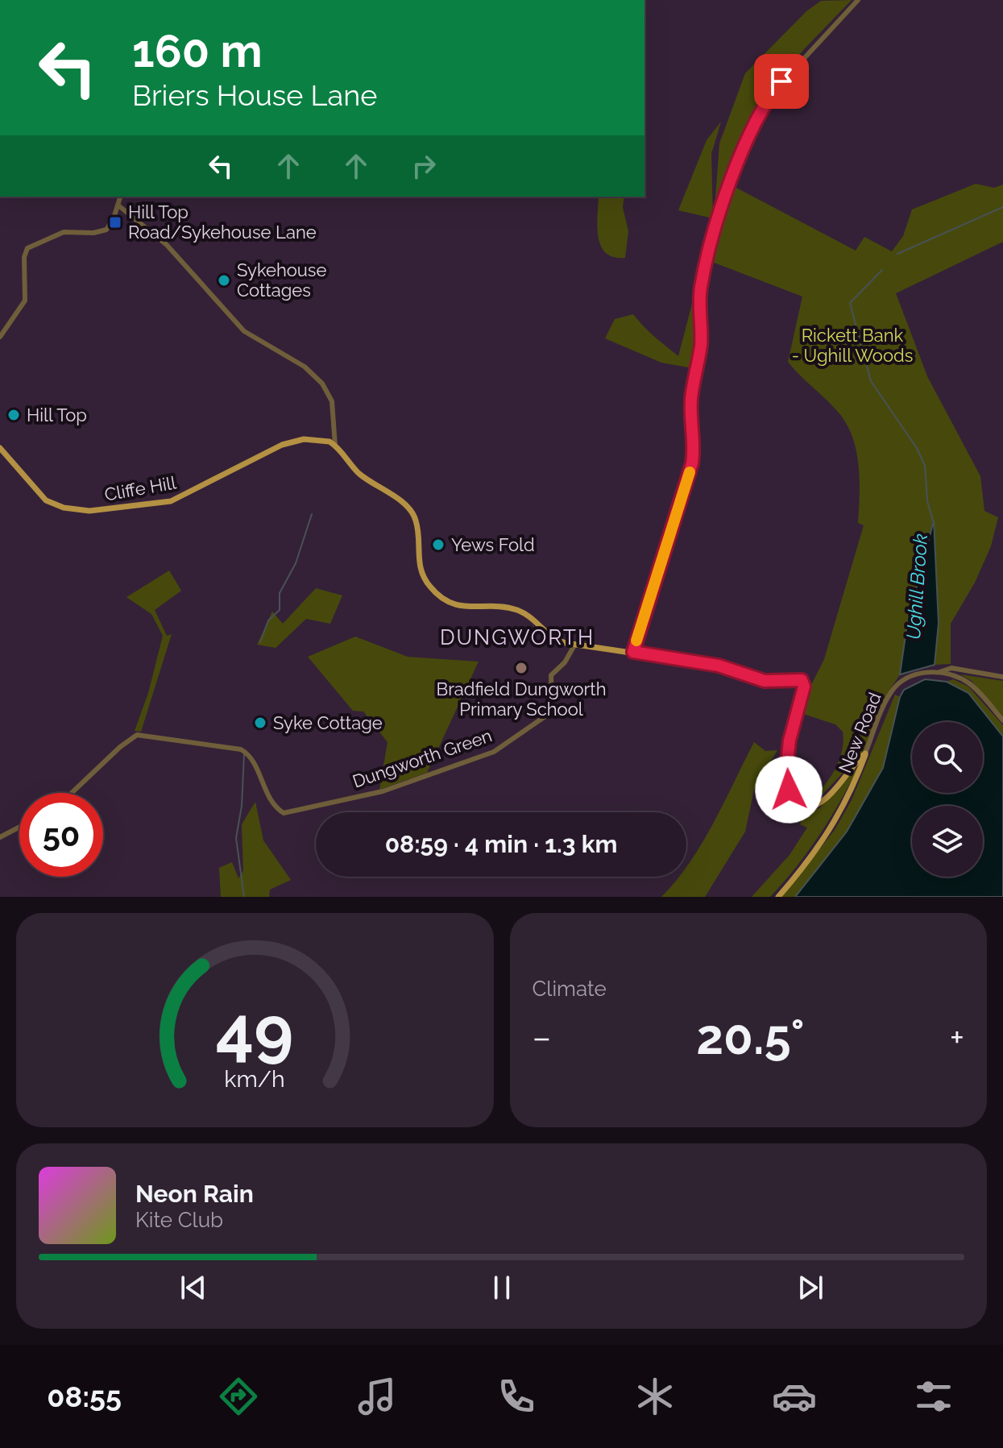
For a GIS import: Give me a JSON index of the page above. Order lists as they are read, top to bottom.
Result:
{
  "streets": {
    "main road": ["Cliffe Hill", "New Road"],
    "street": ["Dungworth Green"]
  },
  "districts": ["DUNGWORTH"],
  "water": ["Ughill Brook"],
  "parks": ["Rickett Bank - Ughill Woods"],
  "places": {
    "transit": ["Hill Top Road/Sykehouse Lane"],
    "other": [
      "Sykehouse Cottages",
      "Hill Top",
      "Yews Fold",
      "Bradfield Dungworth Primary School",
      "Syke Cottage"
    ]
  },
  "page": {
    "turn": ["160 m", "Briers House Lane"],
    "limit": "50",
    "trip": "08:59 · 4 min · 1.3 km",
    "tile": "Climate",
    "heat": ["−", "20.5°", "+"],
    "song": ["Neon Rain", "Kite Club"],
    "tabs": "08:55",
    "gauge": ["49", "km/h"]
  }
}
